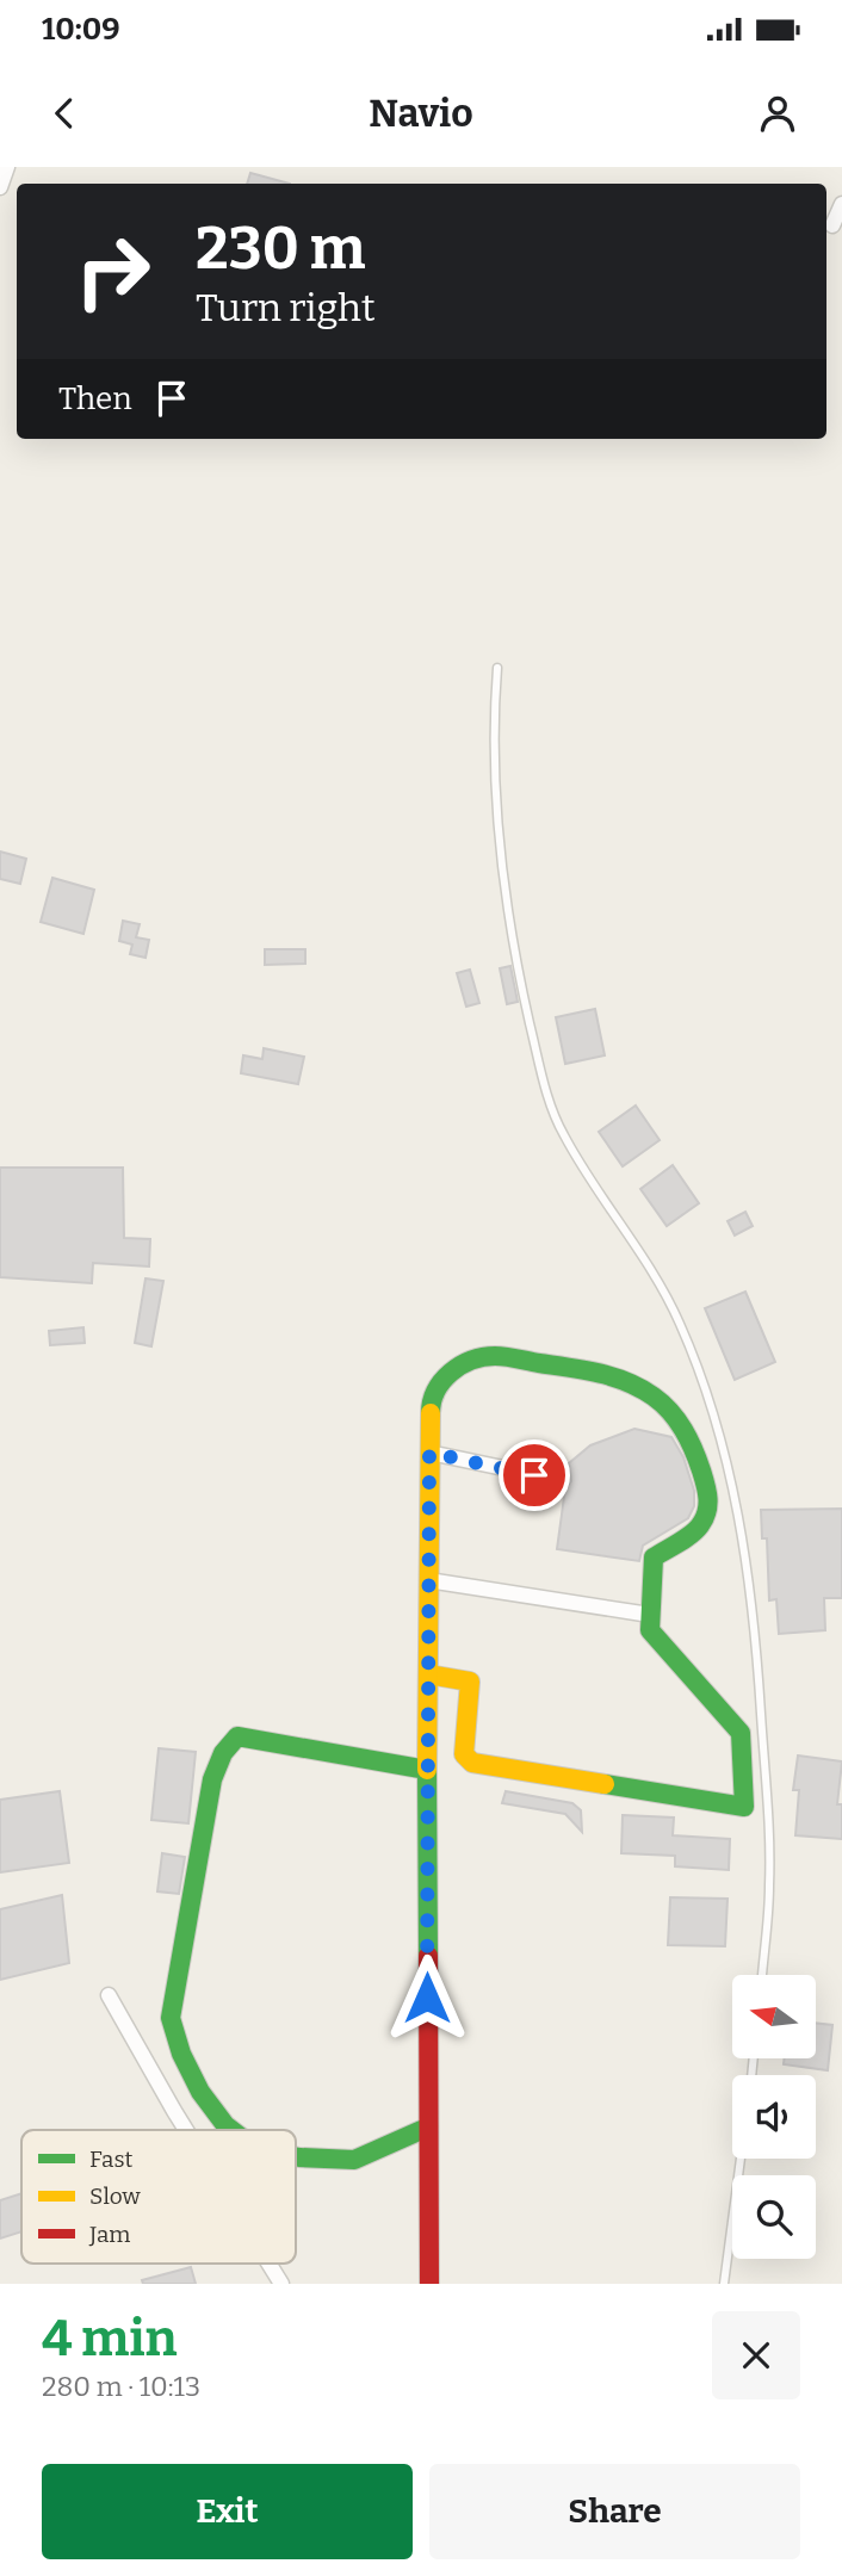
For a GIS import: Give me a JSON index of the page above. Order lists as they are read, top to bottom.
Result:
{
  "legend": ["Fast", "Slow", "Jam"],
  "north": "left",
  "page": {
    "status": "10:09",
    "header": "Navio",
    "turn": ["230 m", "Turn right"],
    "then": "Then",
    "heading": ["4 min", "280 m · 10:13"],
    "buttons": ["Exit", "Share"]
  }
}
